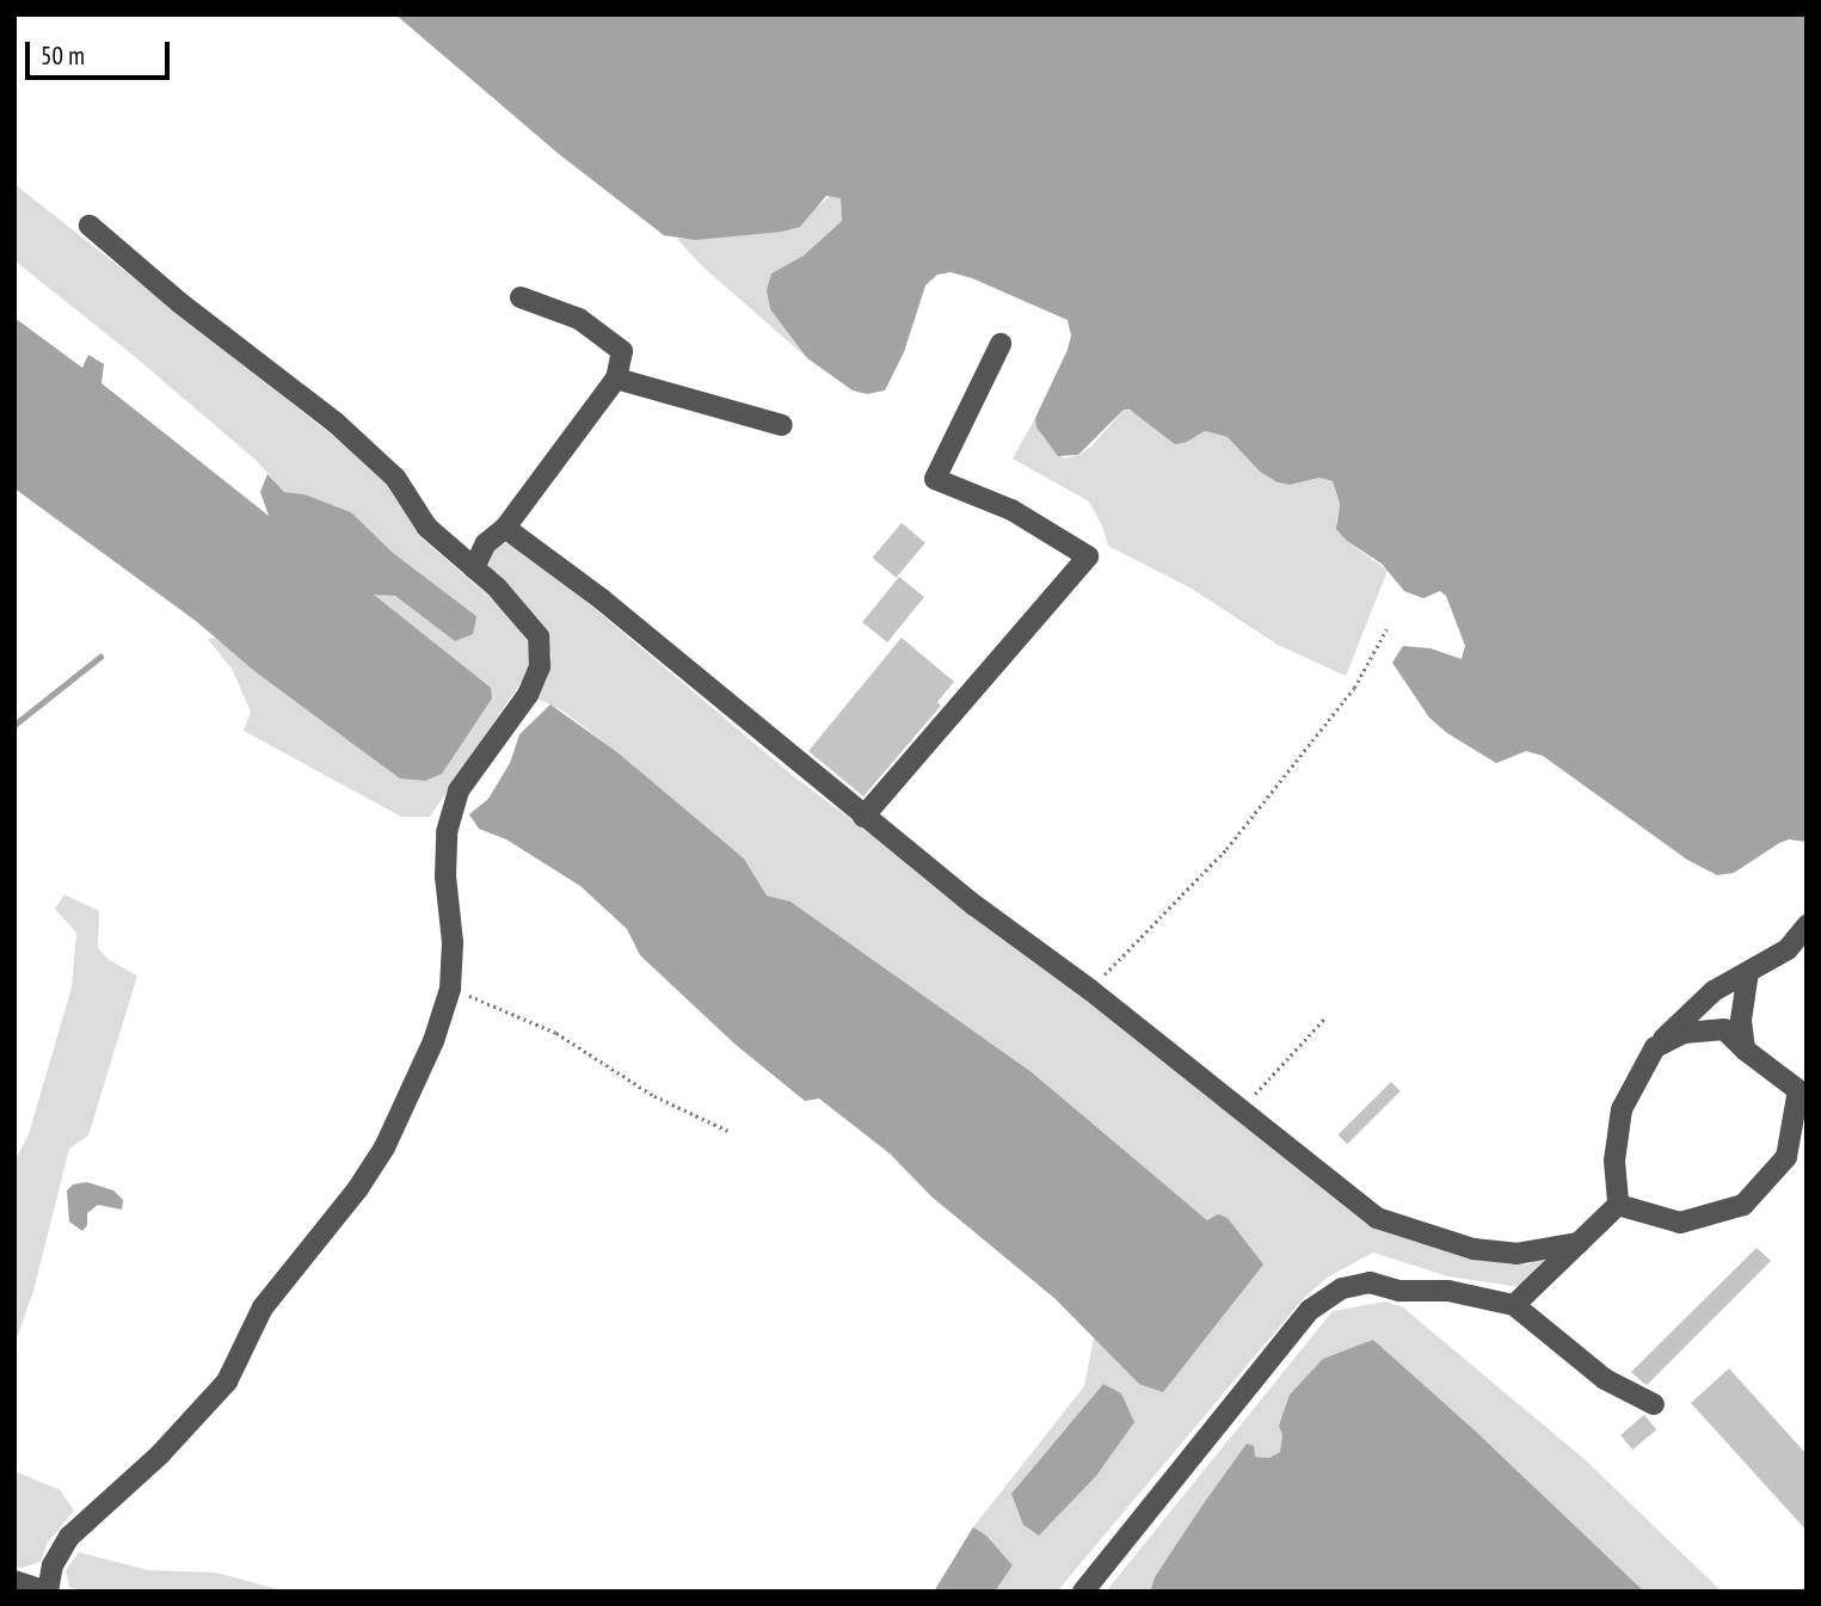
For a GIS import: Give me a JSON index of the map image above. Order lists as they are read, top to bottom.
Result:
{
  "scale_bar": "50 m"
}
